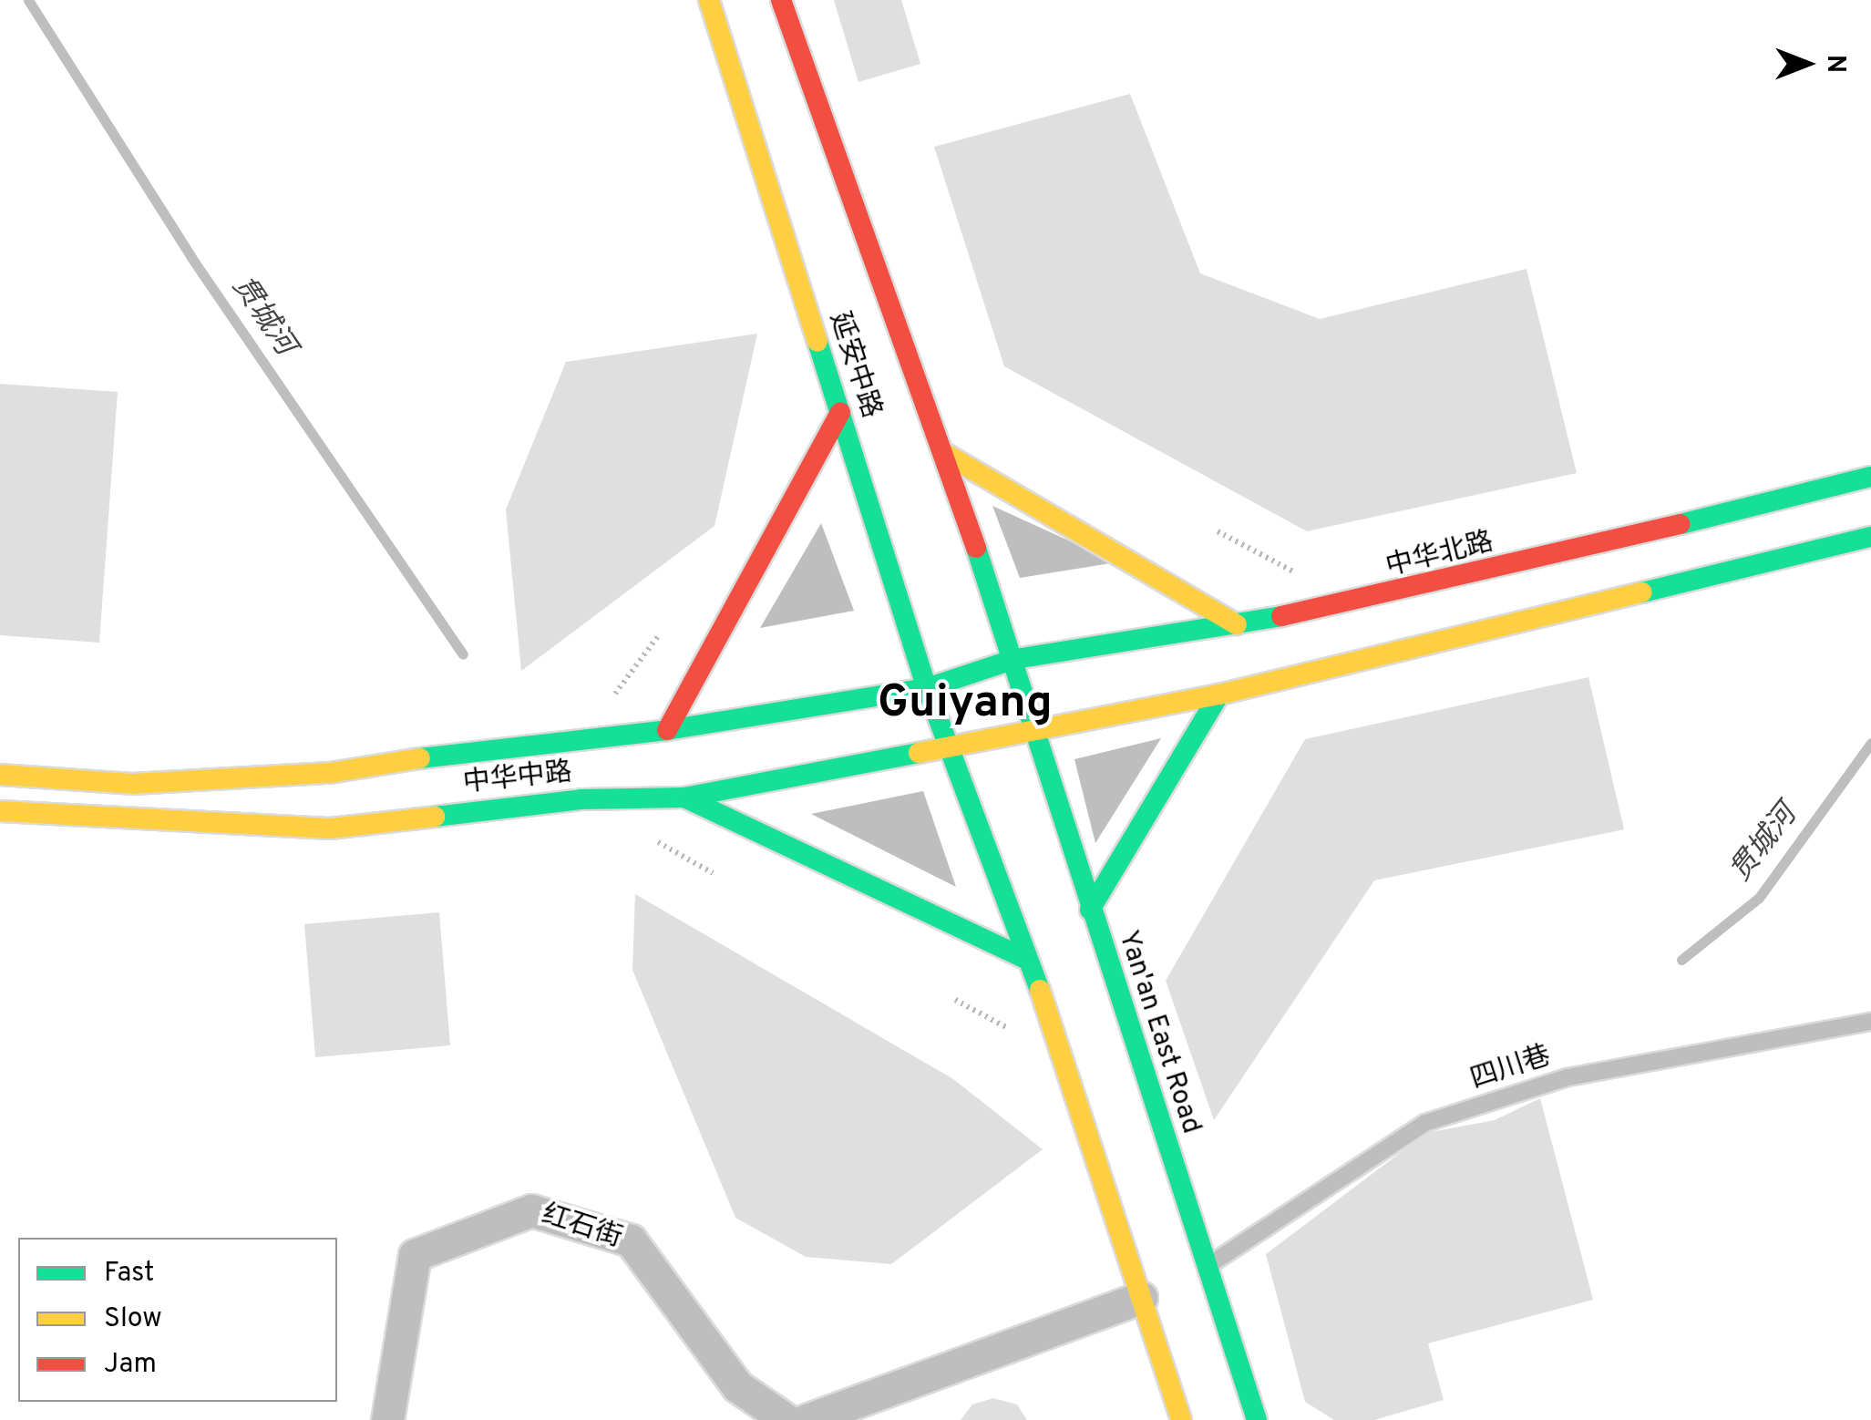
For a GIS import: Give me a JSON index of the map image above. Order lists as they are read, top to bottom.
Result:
{
  "streets": {
    "main road": [
      "延安中路",
      "中华北路",
      "中华中路",
      "Yan'an East Road"
    ],
    "street": ["红石街"],
    "lane": ["四川巷"]
  },
  "crossings": [
    ["延安中路", "中华北路"],
    ["延安中路", "中华中路"],
    ["延安中路", "Yan'an East Road"],
    ["中华北路", "中华中路"],
    ["中华北路", "Yan'an East Road"],
    ["中华中路", "Yan'an East Road"],
    ["Yan'an East Road", "四川巷"]
  ],
  "districts": ["Guiyang"],
  "water": ["贯城河"],
  "legend": ["Fast", "Slow", "Jam"],
  "north": "right"
}
